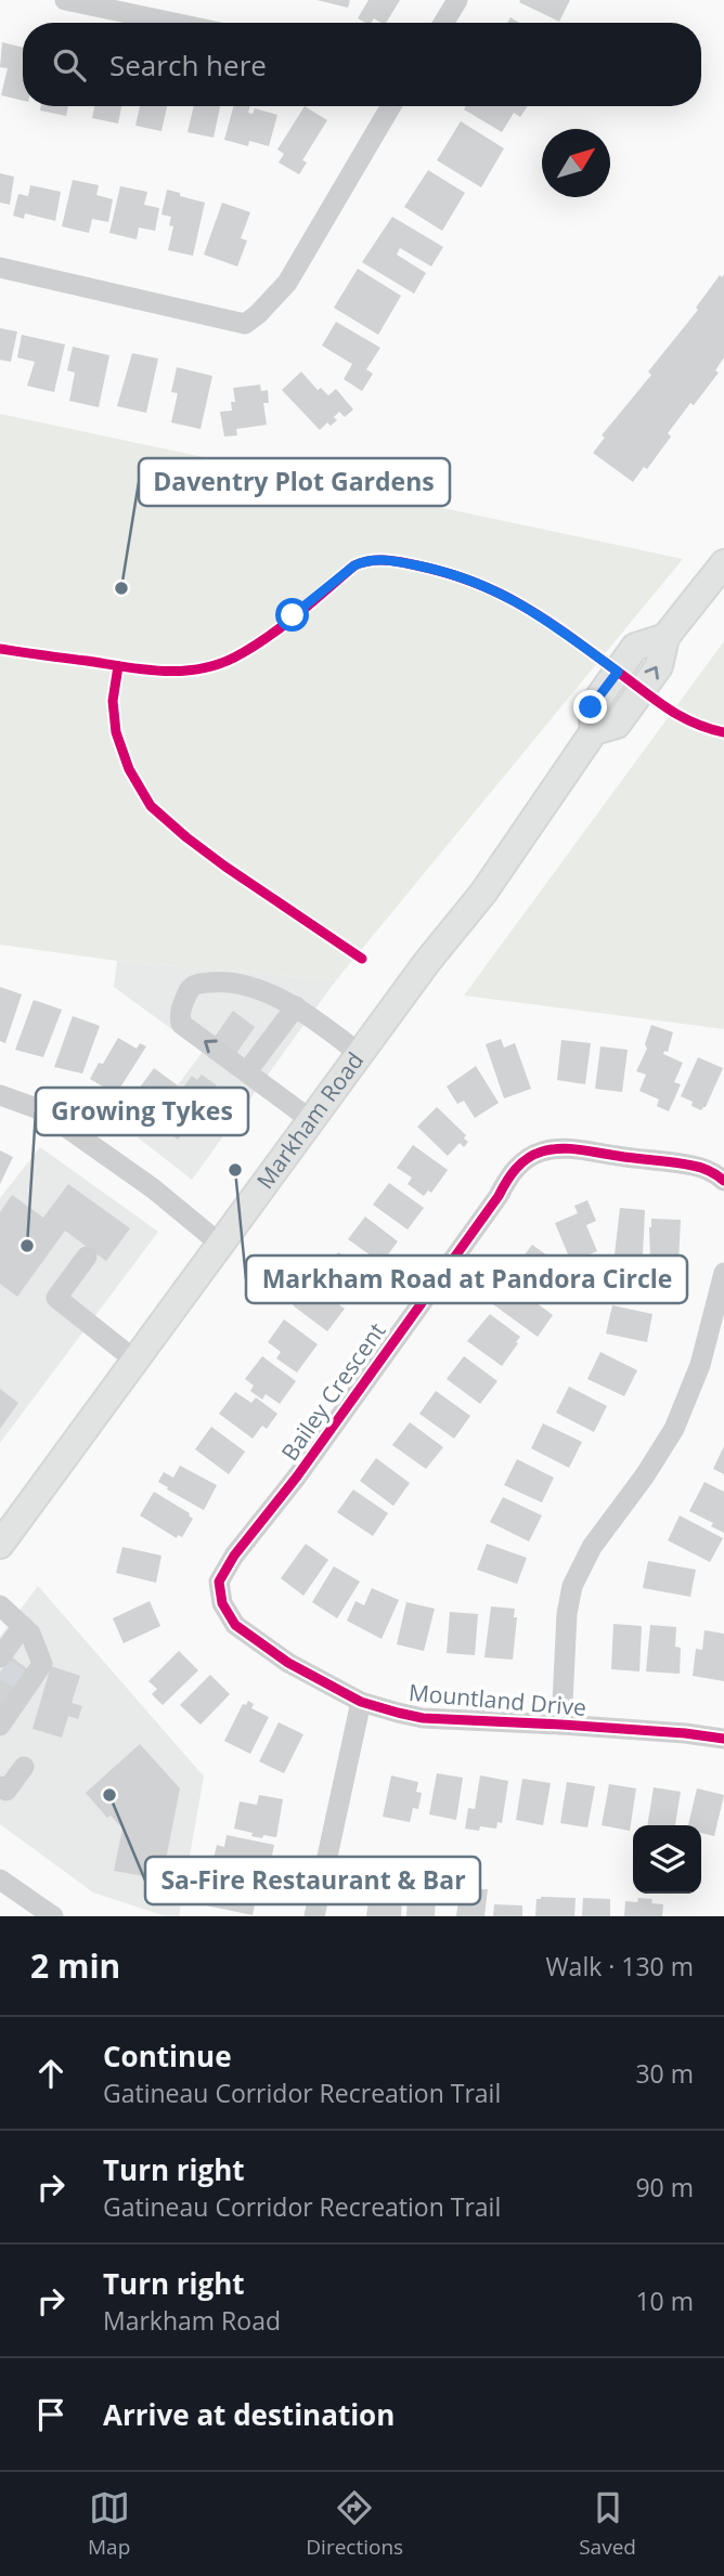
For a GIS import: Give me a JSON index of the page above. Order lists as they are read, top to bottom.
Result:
{
  "streets": {
    "main road": ["Markham Road"],
    "street": ["Bailey Crescent", "Mountland Drive"]
  },
  "crossings": [
    ["Bailey Crescent", "Mountland Drive"]
  ],
  "places": [
    "Daventry Plot Gardens",
    "Markham Road at Pandora Circle",
    "Growing Tykes",
    "Sa-Fire Restaurant & Bar"
  ],
  "north": "top right",
  "page": {
    "search": "Search here",
    "heading": ["2 min", "Walk · 130 m"],
    "list": [
      ["Continue", "Gatineau Corridor Recreation Trail", "30 m"],
      ["Turn right", "Gatineau Corridor Recreation Trail", "90 m"],
      ["Turn right", "Markham Road", "10 m"],
      "Arrive at destination"
    ],
    "nav": ["Map", "Directions", "Saved"]
  }
}
